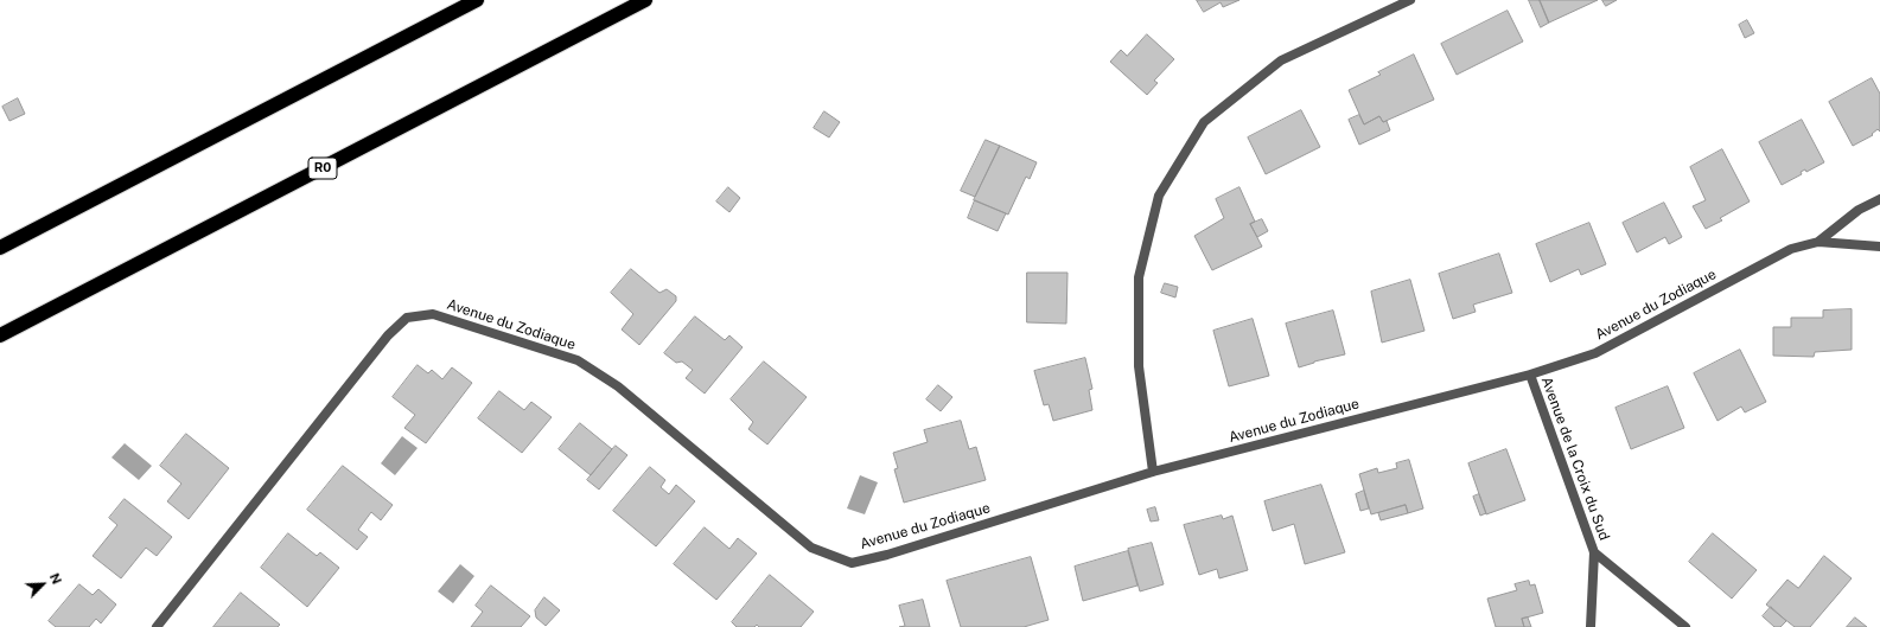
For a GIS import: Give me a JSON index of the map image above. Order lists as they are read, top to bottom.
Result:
{
  "streets": {
    "highway": ["R0"],
    "street": ["Avenue du Zodiaque", "Avenue de la Croix du Sud"]
  },
  "crossings": [
    ["Avenue du Zodiaque", "Avenue de la Croix du Sud"]
  ],
  "north": "top right"
}
